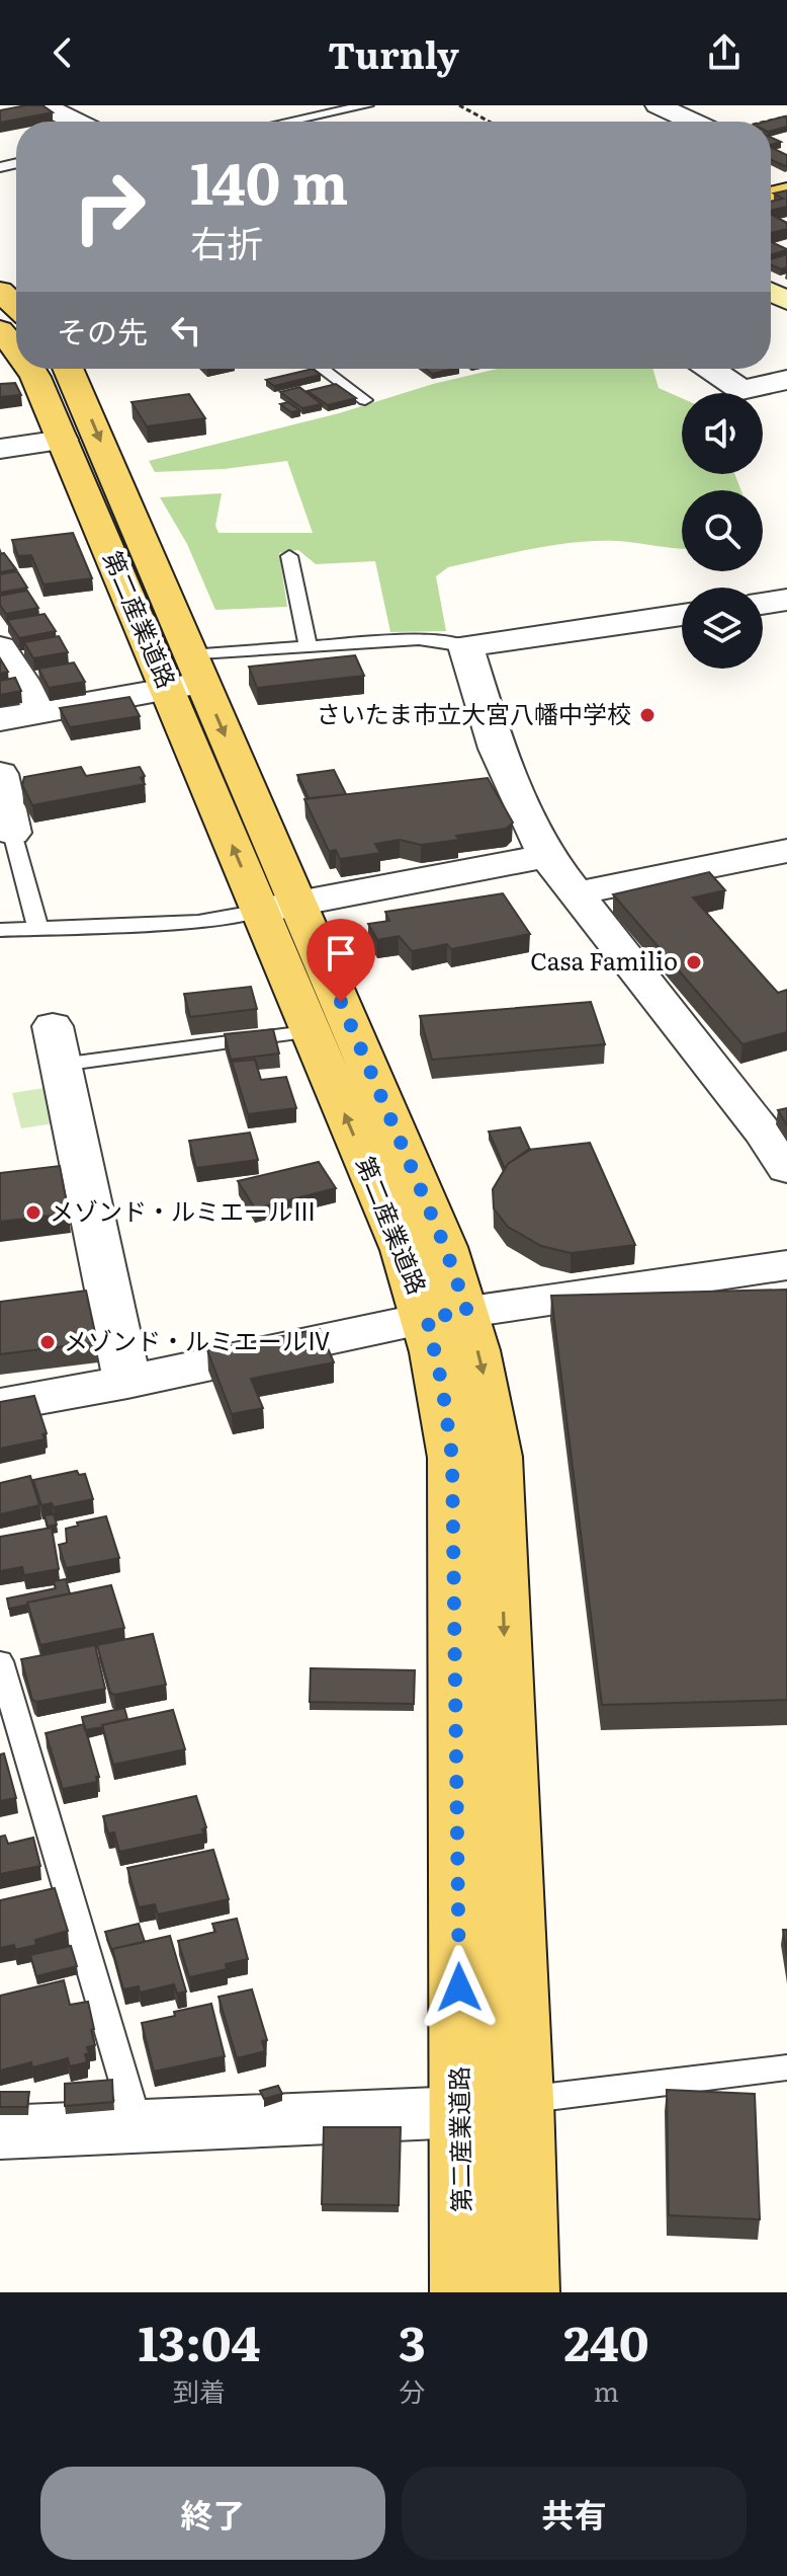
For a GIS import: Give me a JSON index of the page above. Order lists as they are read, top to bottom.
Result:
{
  "streets": {
    "main road": ["第二産業道路"]
  },
  "places": [
    "さいたま市立大宮八幡中学校",
    "Casa Familio",
    "メゾンド・ルミエールⅢ",
    "メゾンド・ルミエールⅣ"
  ],
  "page": {
    "header": "Turnly",
    "turn": ["140 m", "右折"],
    "then": "その先",
    "eta": [
      "13:04",
      "到着",
      "3",
      "分",
      "240",
      "m"
    ],
    "buttons": ["終了", "共有"]
  }
}
